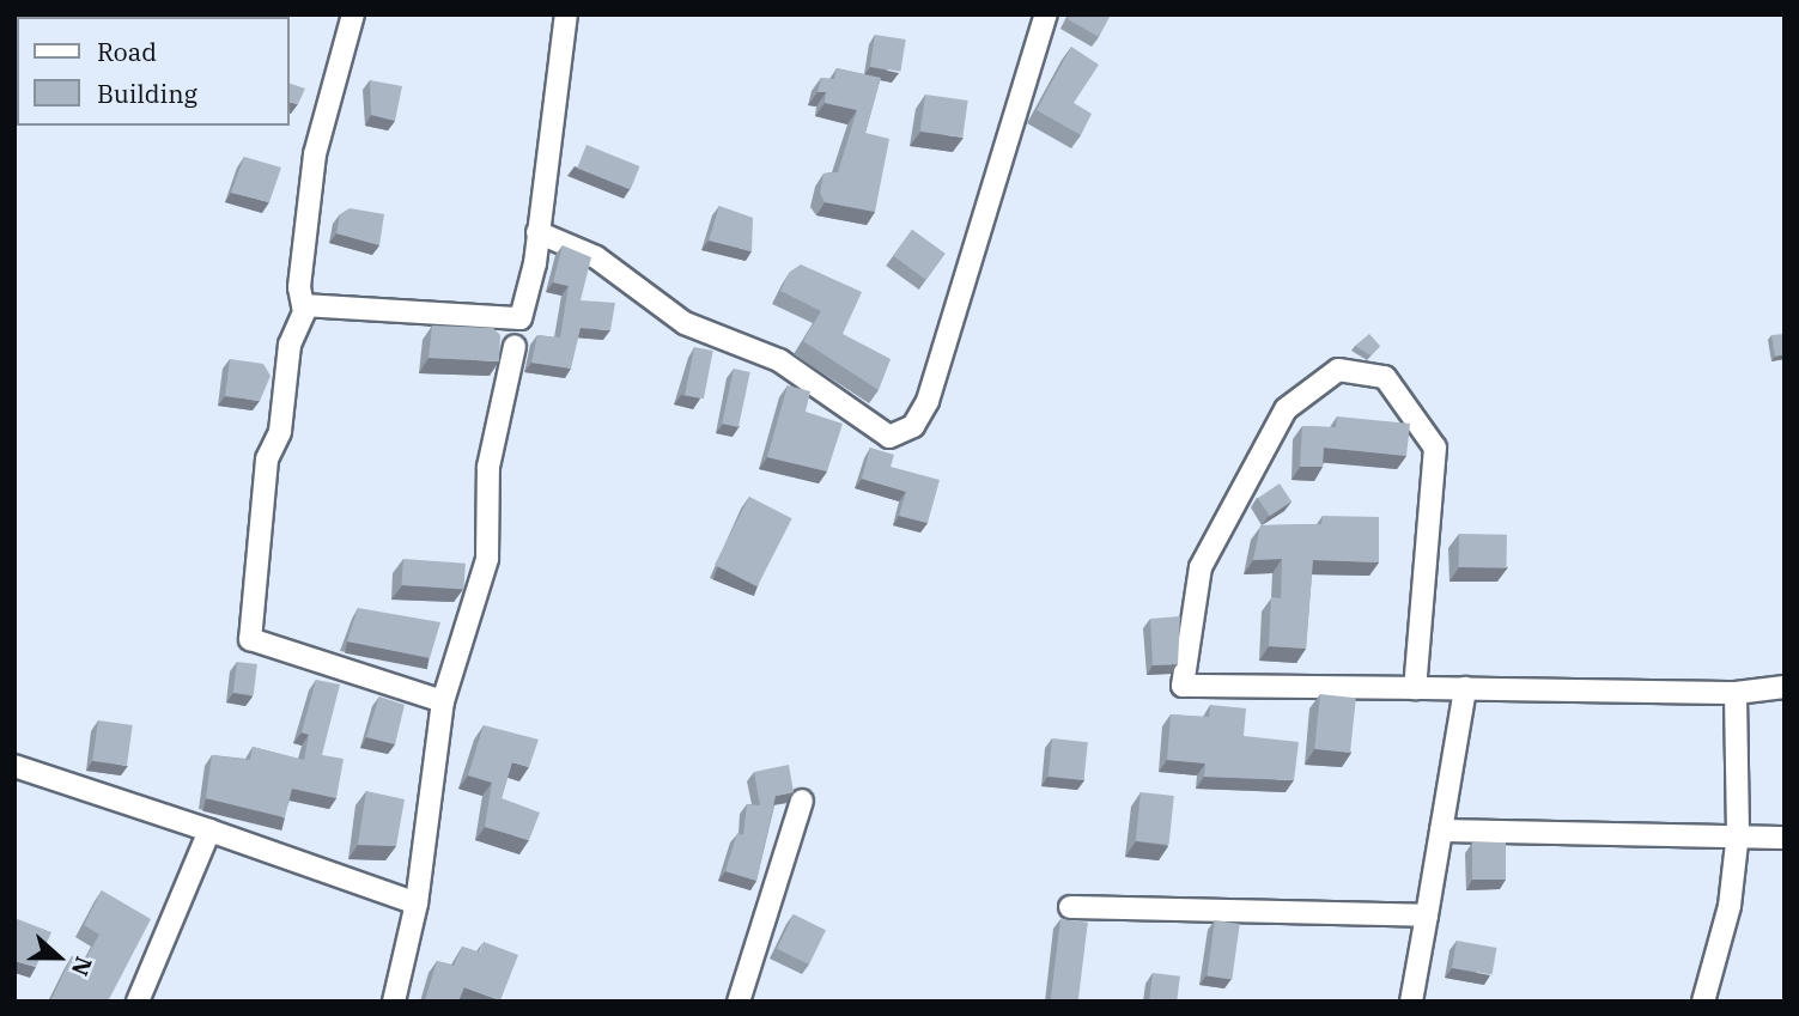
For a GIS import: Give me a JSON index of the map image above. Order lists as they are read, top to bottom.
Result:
{
  "legend": ["Road", "Building"],
  "north": "right"
}
